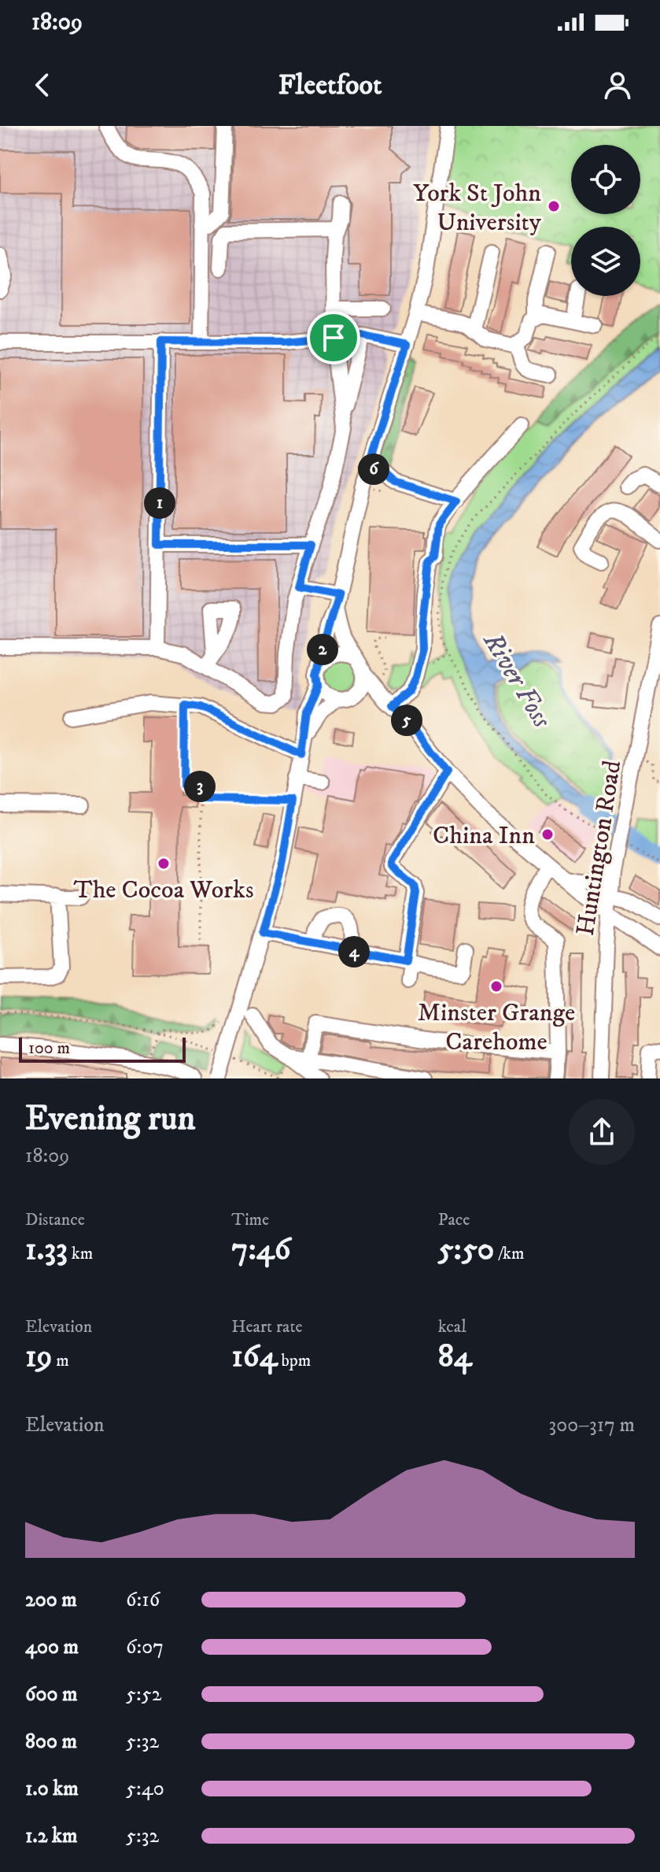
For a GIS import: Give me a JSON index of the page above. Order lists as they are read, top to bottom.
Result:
{
  "streets": {
    "street": ["Huntington Road"]
  },
  "water": ["River Foss"],
  "places": [
    "York St John University",
    "China Inn",
    "The Cocoa Works",
    "Minster Grange Carehome"
  ],
  "scale_bar": "100 m",
  "page": {
    "status": "18:09",
    "header": "Fleetfoot",
    "pins": [
      "6",
      "1",
      "2",
      "5",
      "3",
      "4"
    ],
    "scale": "100 m",
    "heading": ["Evening run", "18:09"],
    "stats": [
      ["Distance", "1.33 km"],
      ["Time", "7:46"],
      ["Pace", "5:50 /km"],
      ["Elevation", "19 m"],
      ["Heart rate", "164 bpm"],
      ["kcal", "84"]
    ],
    "chart": ["Elevation", "300–317 m"],
    "list": [
      {
        "name": "200 m",
        "note": "6:16"
      },
      {
        "name": "400 m",
        "note": "6:07"
      },
      {
        "name": "600 m",
        "note": "5:52"
      },
      {
        "name": "800 m",
        "note": "5:32"
      },
      {
        "name": "1.0 km",
        "note": "5:40"
      },
      {
        "name": "1.2 km",
        "note": "5:32"
      }
    ]
  }
}
